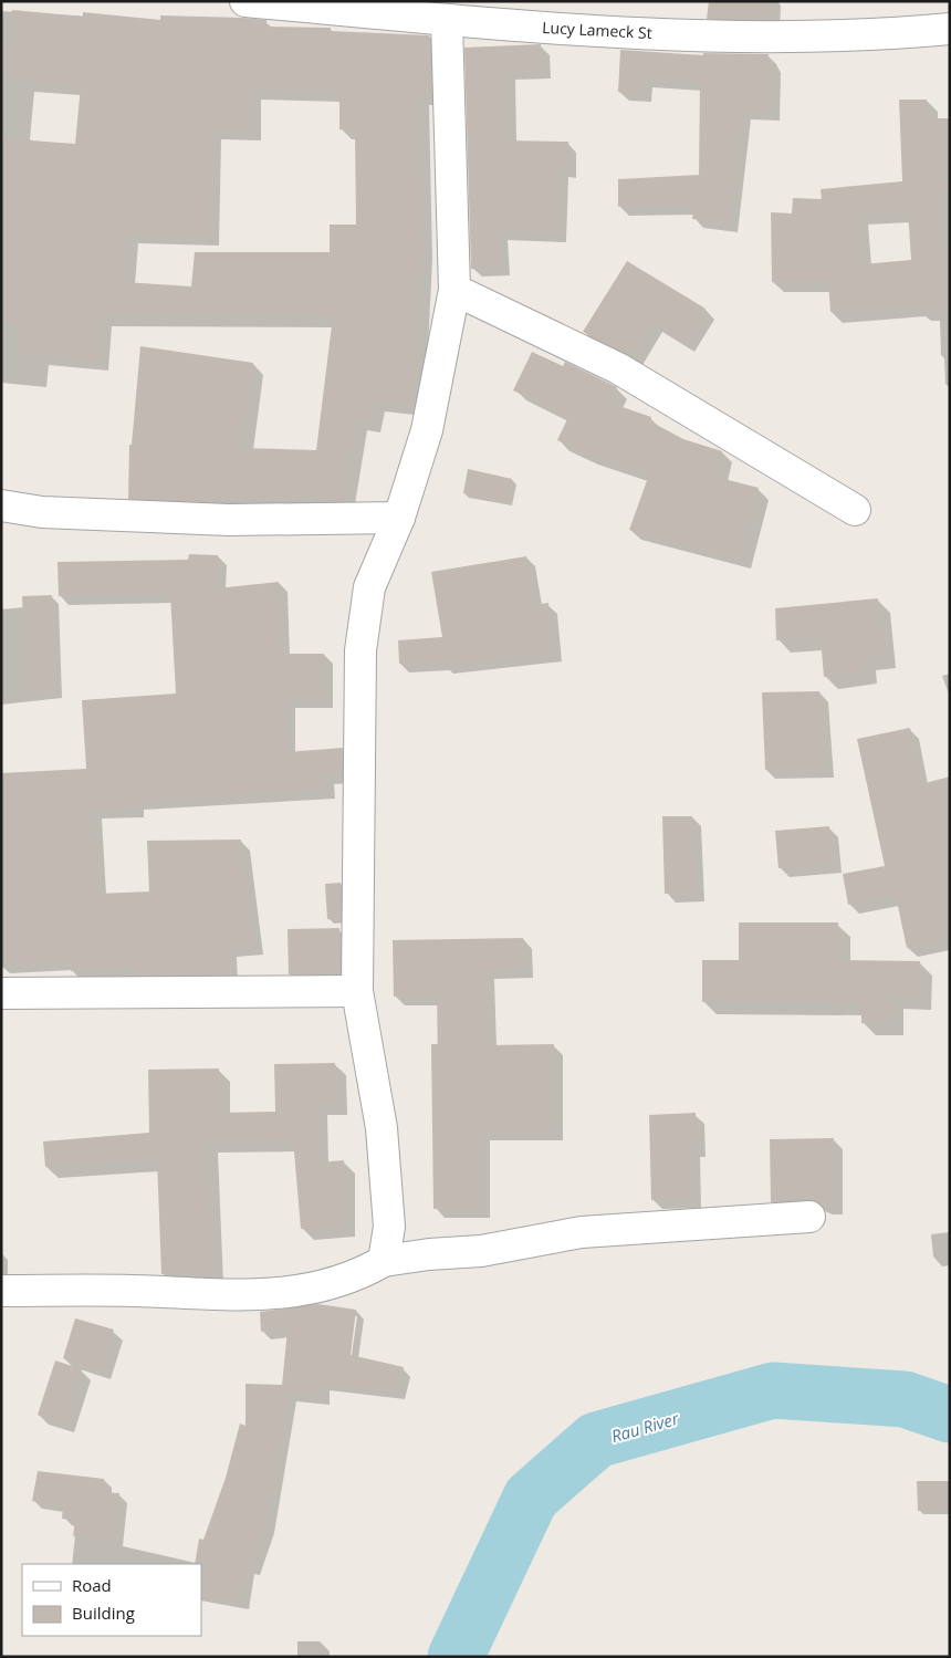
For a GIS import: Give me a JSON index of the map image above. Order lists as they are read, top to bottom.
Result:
{
  "streets": {
    "street": ["Lucy Lameck St"]
  },
  "water": ["Rau River"],
  "legend": ["Road", "Building"]
}
